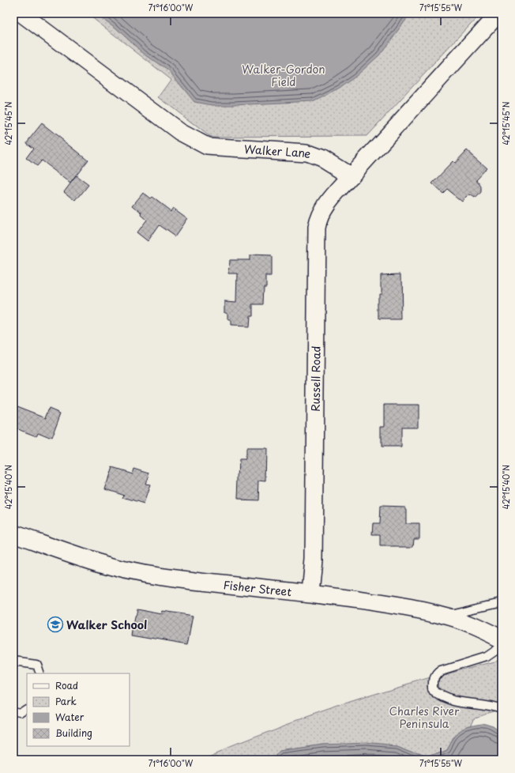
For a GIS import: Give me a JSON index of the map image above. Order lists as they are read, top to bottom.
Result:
{
  "streets": {
    "street": ["Walker Lane", "Russell Road", "Fisher Street"]
  },
  "crossings": [
    ["Walker Lane", "Russell Road"],
    ["Russell Road", "Fisher Street"]
  ],
  "parks": ["Walker-Gordon Field", "Charles River Peninsula"],
  "places": {
    "school or university": ["Walker School"]
  },
  "legend": [
    "Road",
    "Park",
    "Water",
    "Building"
  ],
  "coordinates": [
    "71°16'00\"W",
    "71°15'55\"W",
    "42°15'45\"N",
    "42°15'40\"N"
  ]
}
